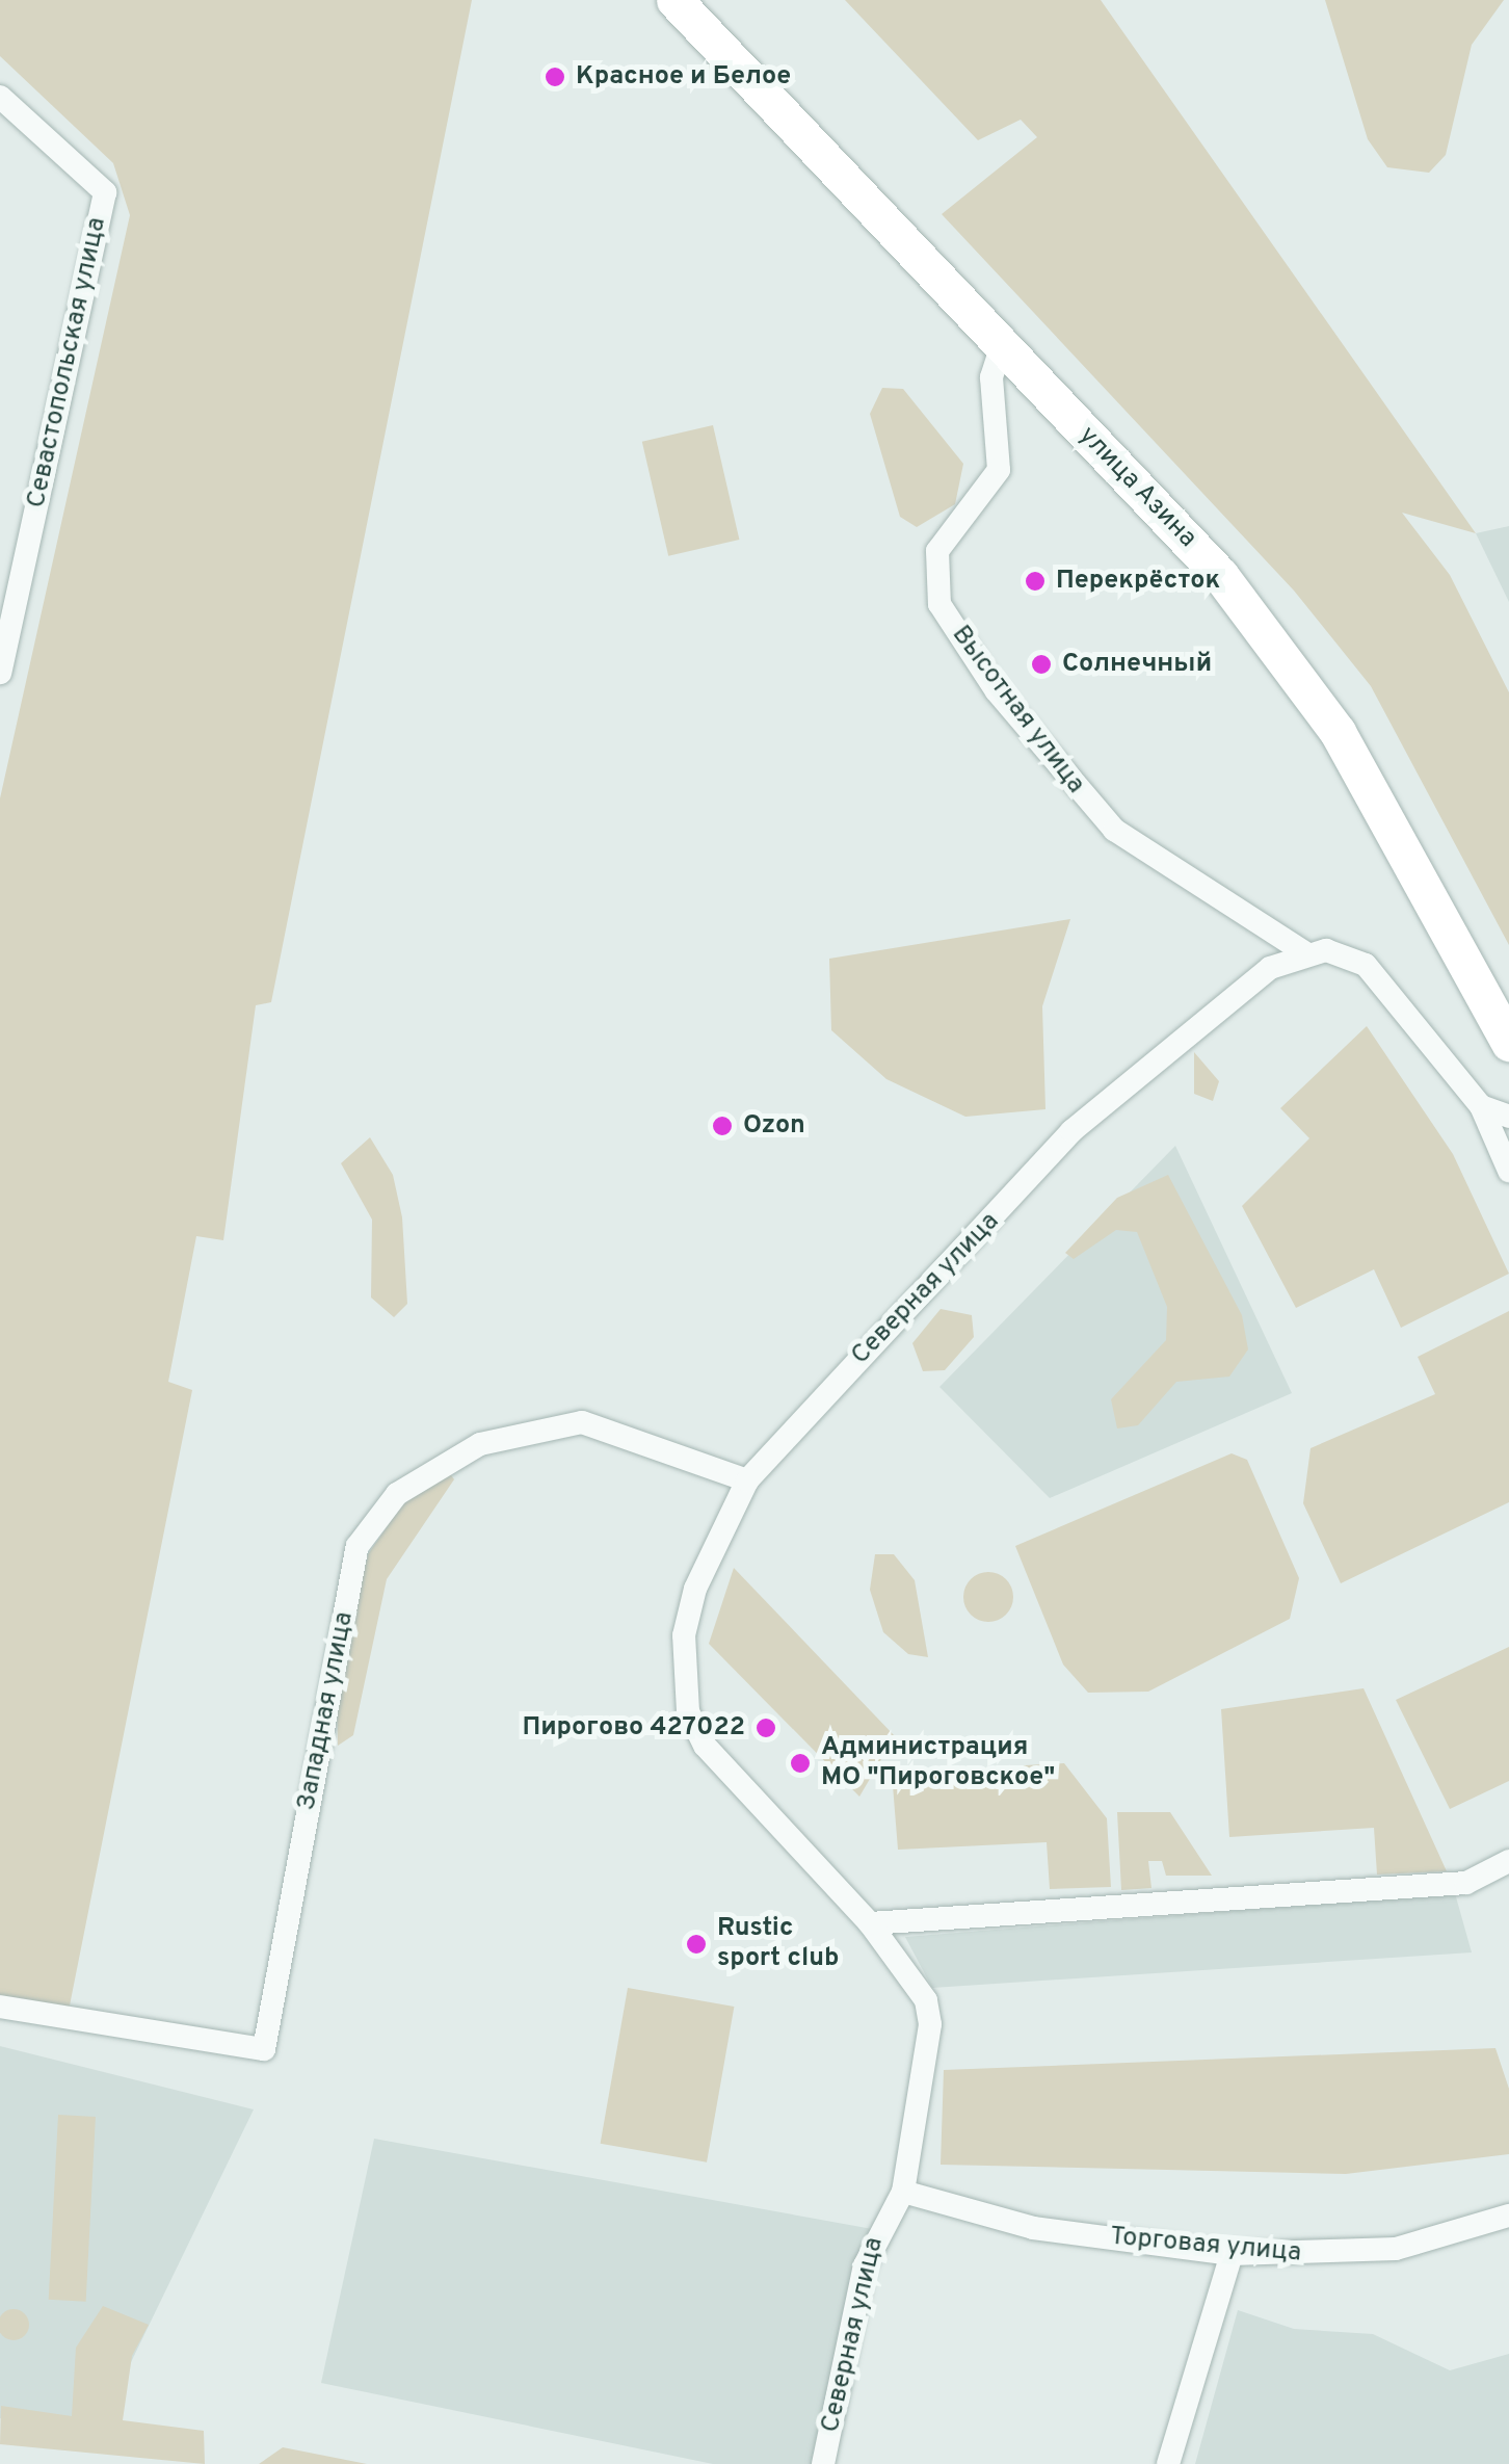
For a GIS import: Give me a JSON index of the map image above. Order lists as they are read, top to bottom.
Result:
{
  "streets": {
    "main road": ["улица Азина"],
    "street": [
      "Севастопольская улица",
      "Высотная улица",
      "Северная улица",
      "Западная улица",
      "Торговая улица"
    ]
  },
  "crossings": [
    ["улица Азина", "Высотная улица"],
    ["Высотная улица", "Северная улица"],
    ["Северная улица", "Западная улица"],
    ["Северная улица", "Торговая улица"]
  ],
  "places": [
    "Красное и Белое",
    "Перекрёсток",
    "Солнечный",
    "Ozon",
    "Пирогово 427022",
    "Администрация МО \"Пироговское\"",
    "Rustic sport club"
  ]
}
